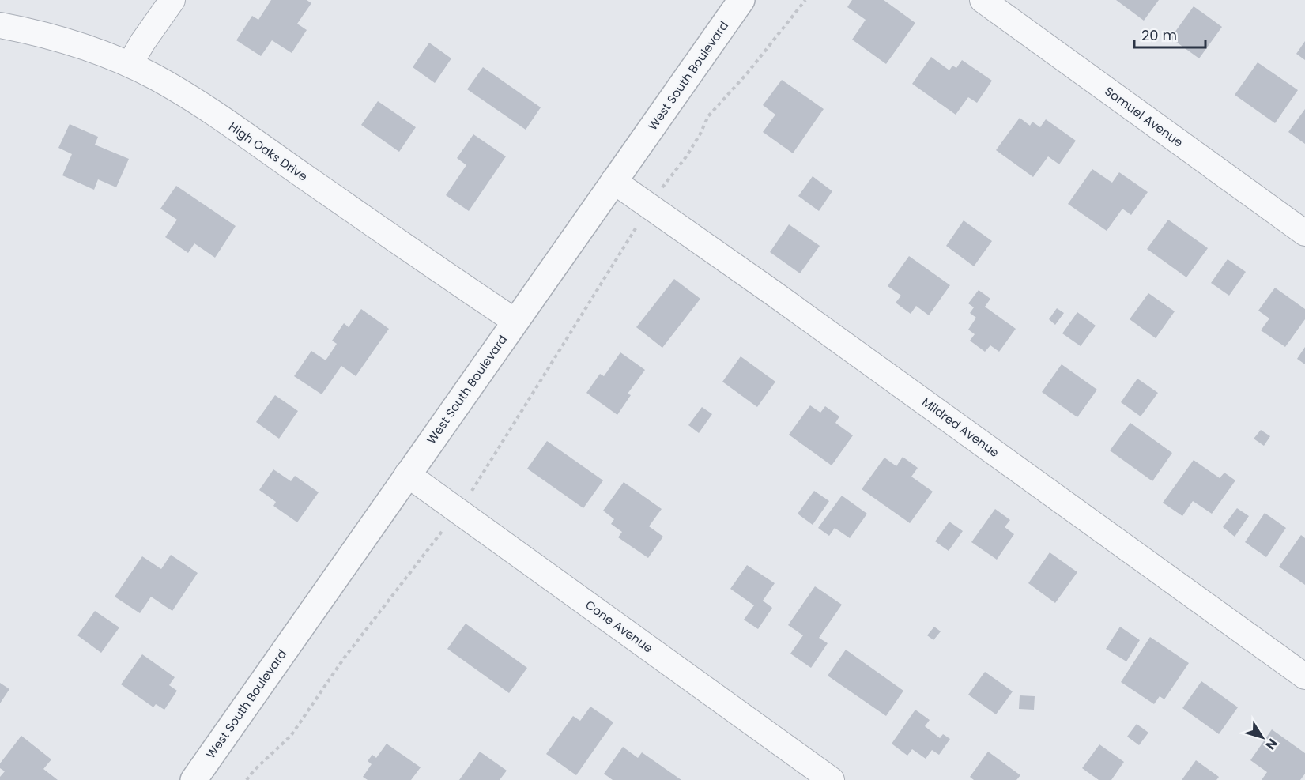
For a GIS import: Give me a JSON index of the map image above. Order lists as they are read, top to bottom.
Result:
{
  "streets": {
    "street": [
      "West South Boulevard",
      "Samuel Avenue",
      "High Oaks Drive",
      "Mildred Avenue",
      "Cone Avenue"
    ]
  },
  "crossings": [
    ["West South Boulevard", "High Oaks Drive"],
    ["West South Boulevard", "Mildred Avenue"],
    ["West South Boulevard", "Cone Avenue"]
  ],
  "scale_bar": "20 m",
  "north": "bottom right"
}
